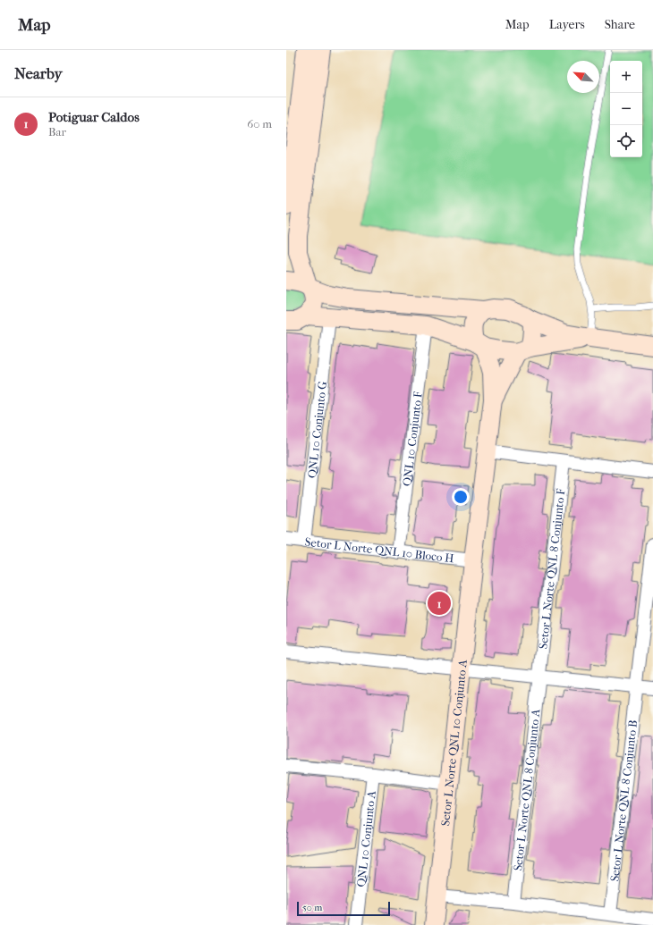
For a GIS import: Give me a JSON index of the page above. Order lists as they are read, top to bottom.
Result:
{
  "streets": {
    "main road": ["Setor L Norte QNL 10 Conjunto A"],
    "street": [
      "QNL 10 Conjunto G",
      "QNL 10 Conjunto F",
      "Setor L Norte QNL 10 Bloco H",
      "Setor L Norte QNL 8 Conjunto F",
      "Setor L Norte QNL 8 Conjunto A",
      "Setor L Norte QNL 8 Conjunto B",
      "QNL 10 Conjunto A"
    ]
  },
  "crossings": [
    ["QNL 10 Conjunto G", "Setor L Norte QNL 10 Bloco H"],
    ["QNL 10 Conjunto F", "Setor L Norte QNL 10 Bloco H"],
    ["Setor L Norte QNL 10 Bloco H", "Setor L Norte QNL 10 Conjunto A"],
    ["Setor L Norte QNL 8 Conjunto F", "Setor L Norte QNL 8 Conjunto A"]
  ],
  "scale_bar": "50 m",
  "north": "top left",
  "page": {
    "header": "Map",
    "nav": ["Map", "Layers", "Share"],
    "heading": "Nearby",
    "map_buttons": ["+", "−"],
    "list": [
      {
        "mark": "1",
        "name": "Potiguar Caldos",
        "note": "Bar",
        "value": "60 m"
      }
    ],
    "pins": "1",
    "scale": "50 m"
  }
}
